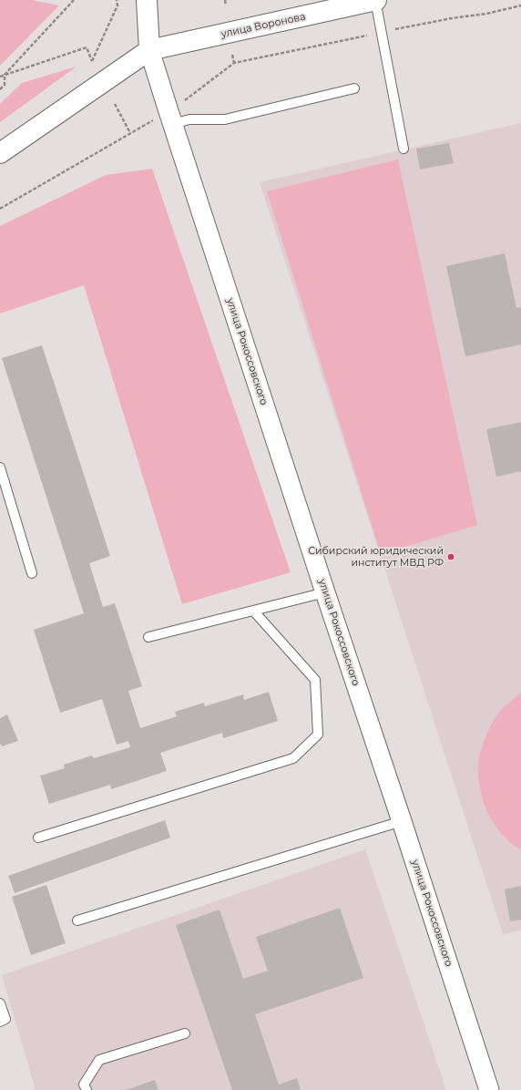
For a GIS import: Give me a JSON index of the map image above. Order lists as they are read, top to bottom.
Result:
{
  "streets": {
    "main road": ["улица Воронова"],
    "street": ["улица Рокоссовского"]
  },
  "crossings": [
    ["улица Воронова", "улица Рокоссовского"]
  ],
  "places": ["Сибирский юридический институт МВД РФ"]
}
